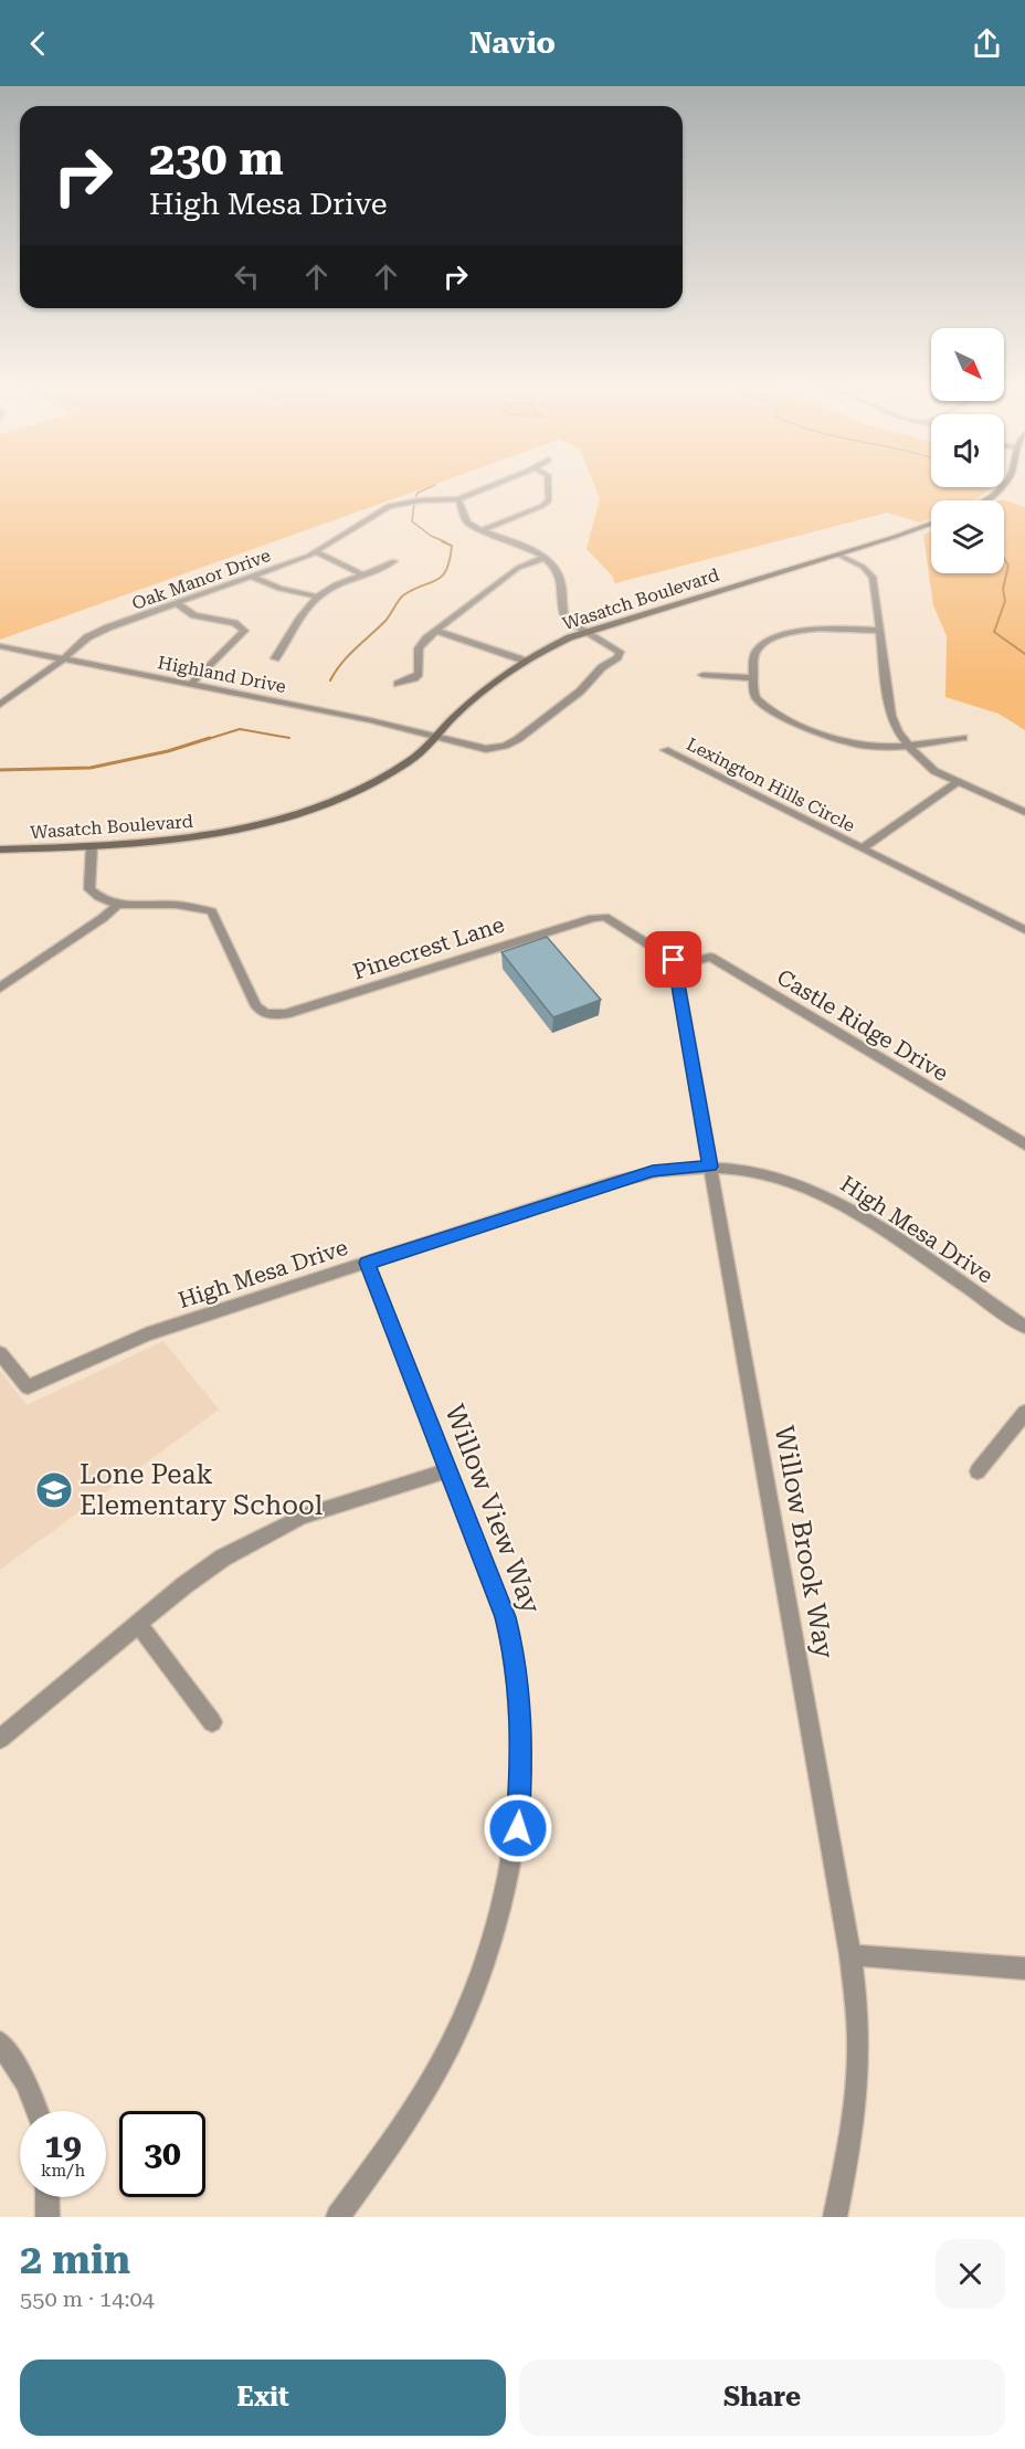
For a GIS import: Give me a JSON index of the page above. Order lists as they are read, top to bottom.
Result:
{
  "streets": {
    "main road": ["Wasatch Boulevard"],
    "street": [
      "Oak Manor Drive",
      "Highland Drive",
      "Lexington Hills Circle",
      "Pinecrest Lane",
      "Castle Ridge Drive",
      "High Mesa Drive",
      "Willow View Way",
      "Willow Brook Way"
    ]
  },
  "crossings": [
    ["Oak Manor Drive", "Highland Drive"],
    ["Wasatch Boulevard", "Highland Drive"],
    ["Pinecrest Lane", "Castle Ridge Drive"],
    ["Pinecrest Lane", "Willow Brook Way"],
    ["Castle Ridge Drive", "Willow Brook Way"],
    ["High Mesa Drive", "Willow View Way"],
    ["High Mesa Drive", "Willow Brook Way"]
  ],
  "places": {
    "school or university": ["Lone Peak Elementary School"]
  },
  "north": "bottom right",
  "page": {
    "header": "Navio",
    "turn": ["230 m", "High Mesa Drive"],
    "speed": "19 km/h",
    "limit": "30",
    "heading": ["2 min", "550 m · 14:04"],
    "buttons": ["Exit", "Share"]
  }
}
